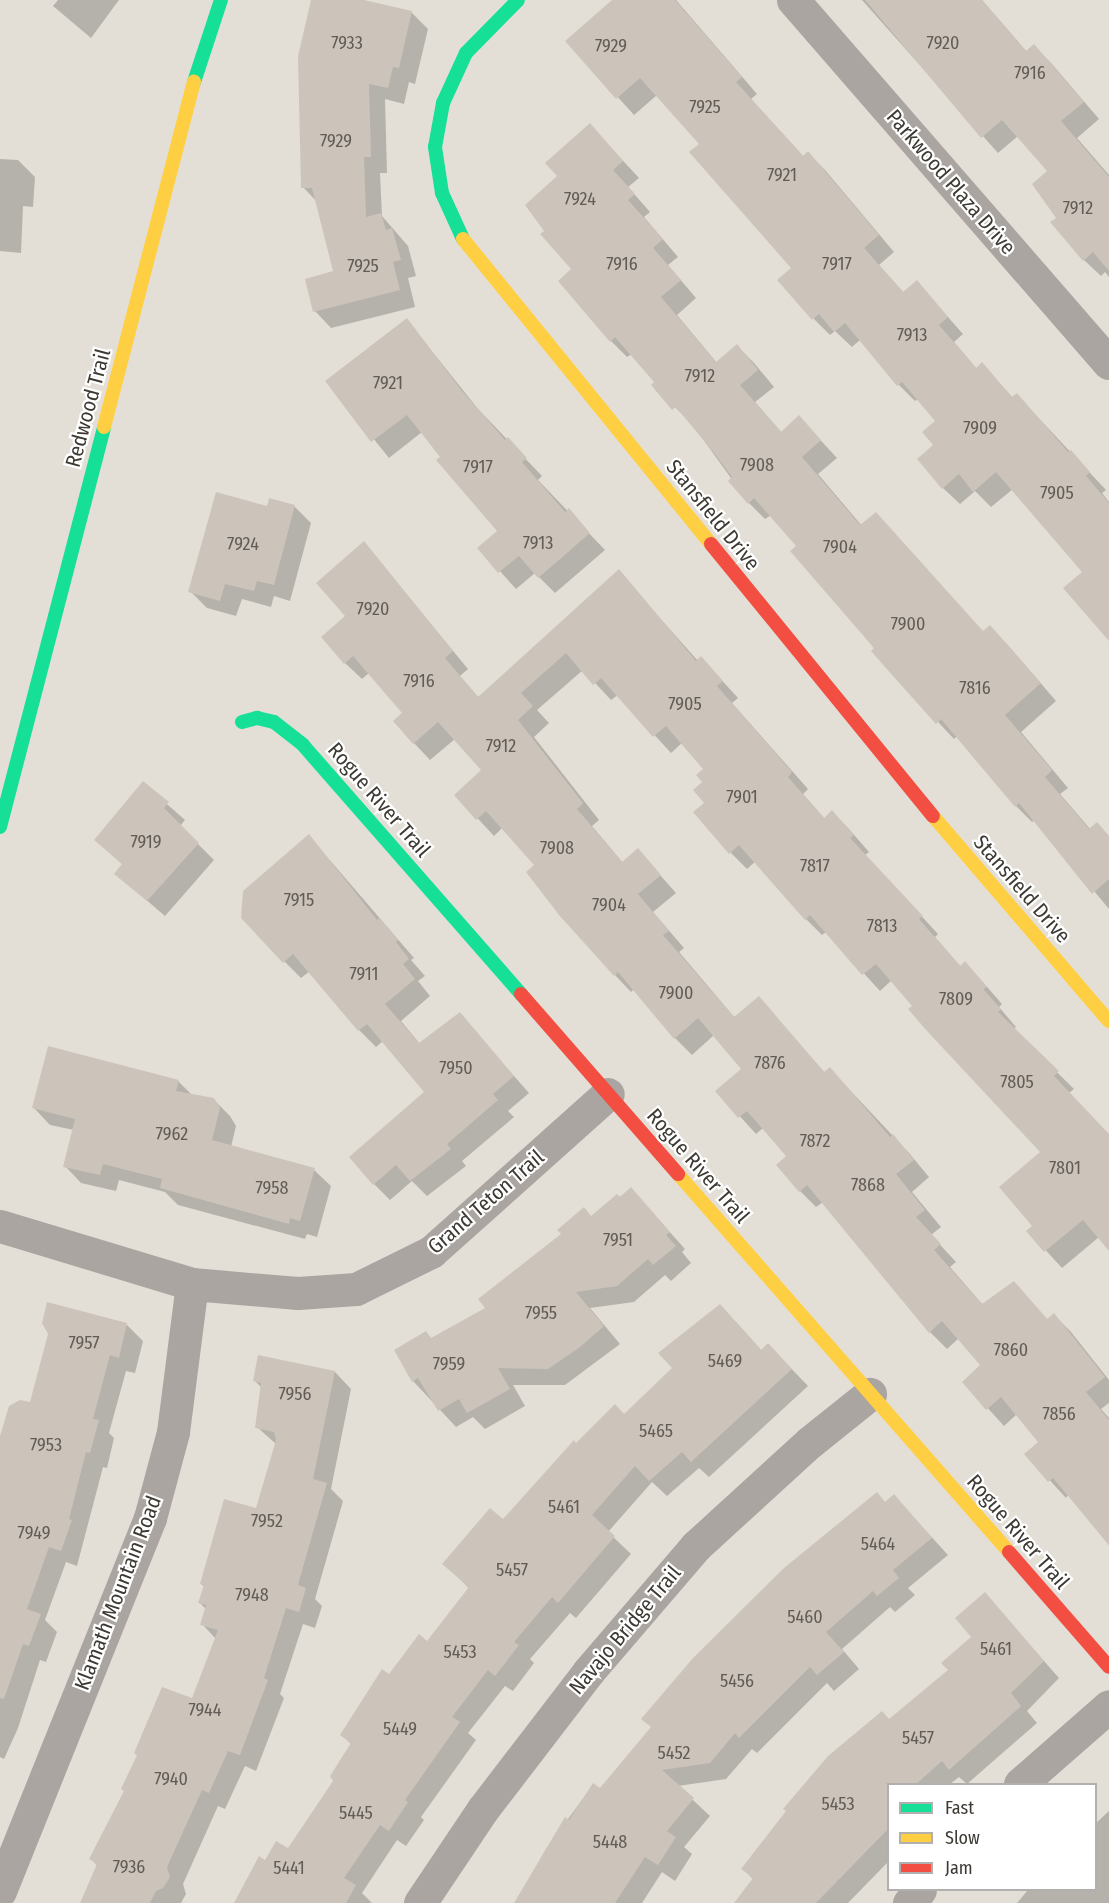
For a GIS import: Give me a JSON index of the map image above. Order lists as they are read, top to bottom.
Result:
{
  "streets": {
    "street": [
      "Parkwood Plaza Drive",
      "Redwood Trail",
      "Stansfield Drive",
      "Rogue River Trail",
      "Grand Teton Trail",
      "Klamath Mountain Road",
      "Navajo Bridge Trail"
    ]
  },
  "crossings": [
    ["Rogue River Trail", "Grand Teton Trail"],
    ["Rogue River Trail", "Navajo Bridge Trail"],
    ["Grand Teton Trail", "Klamath Mountain Road"]
  ],
  "house_numbers": [
    "7933",
    "7920",
    "7929",
    "7916",
    "7925",
    "7929",
    "7921",
    "7924",
    "7912",
    "7916",
    "7917",
    "7925",
    "7913",
    "7912",
    "7921",
    "7909",
    "7908",
    "7917",
    "7905",
    "7913",
    "7924",
    "7904",
    "7920",
    "7900",
    "7916",
    "7816",
    "7905",
    "7912",
    "7901",
    "7919",
    "7908",
    "7817",
    "7915",
    "7904",
    "7813",
    "7911",
    "7900",
    "7809",
    "7876",
    "7950",
    "7805",
    "7962",
    "7872",
    "7801",
    "7868",
    "7958",
    "7951",
    "7955",
    "7957",
    "7860",
    "5469",
    "7959",
    "7956",
    "7856",
    "5465",
    "7953",
    "5461",
    "7952",
    "7949",
    "5464",
    "5457",
    "7948",
    "5460",
    "5461",
    "5453",
    "5456",
    "7944",
    "5449",
    "5457",
    "5452",
    "7940",
    "5453",
    "5445",
    "5448",
    "7936",
    "5441"
  ],
  "legend": ["Fast", "Slow", "Jam"]
}
